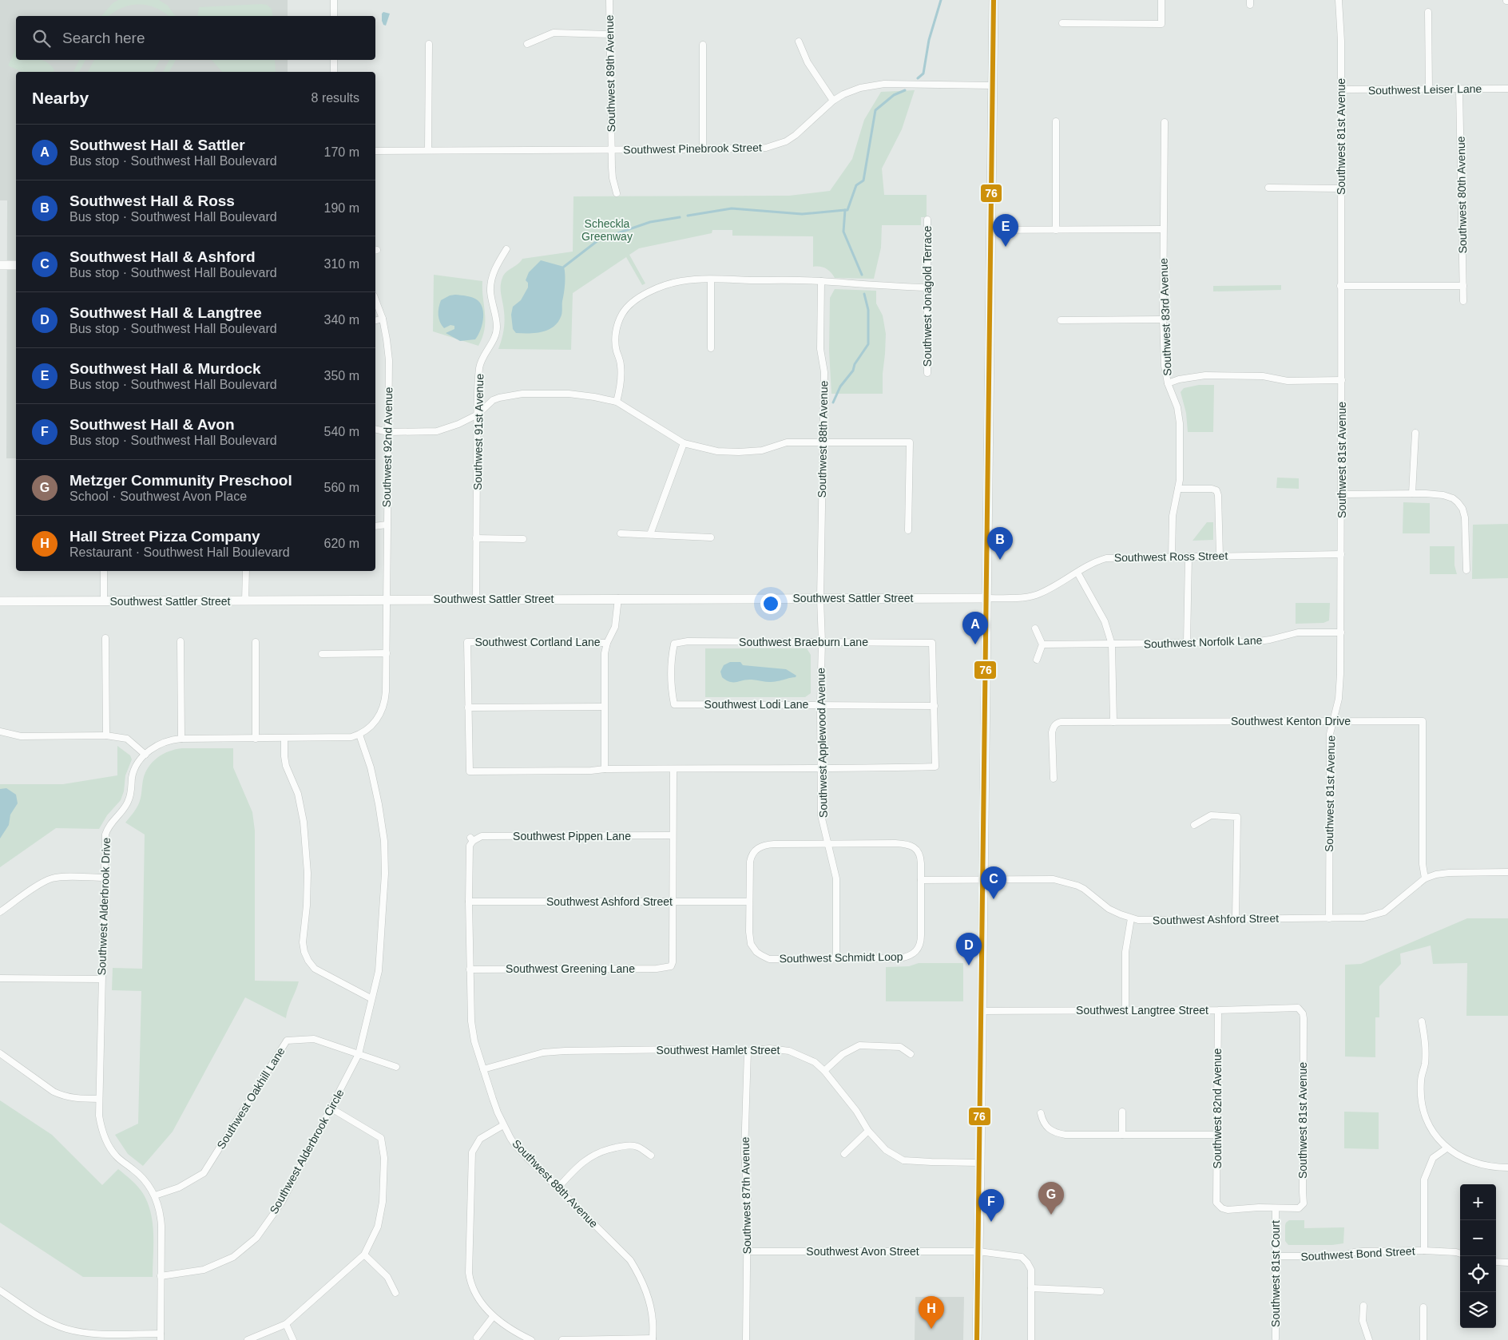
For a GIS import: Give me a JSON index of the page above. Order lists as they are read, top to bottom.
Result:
{
  "streets": {
    "main road": ["Southwest Sattler Street"],
    "street": [
      "Southwest 89th Avenue",
      "Southwest Leiser Lane",
      "Southwest 81st Avenue",
      "Southwest Pinebrook Street",
      "Southwest 80th Avenue",
      "Southwest Jonagold Terrace",
      "Southwest 83rd Avenue",
      "Southwest 91st Avenue",
      "Southwest 88th Avenue",
      "Southwest 92nd Avenue",
      "Southwest Ross Street",
      "Southwest Cortland Lane",
      "Southwest Braeburn Lane",
      "Southwest Norfolk Lane",
      "Southwest Lodi Lane",
      "Southwest Kenton Drive",
      "Southwest Applewood Avenue",
      "Southwest Pippen Lane",
      "Southwest Ashford Street",
      "Southwest Alderbrook Drive",
      "Southwest Schmidt Loop",
      "Southwest Greening Lane",
      "Southwest Langtree Street",
      "Southwest Hamlet Street",
      "Southwest Oakhill Lane",
      "Southwest 82nd Avenue",
      "Southwest Alderbrook Circle",
      "Southwest 87th Avenue",
      "Southwest Avon Street",
      "Southwest Bond Street",
      "Southwest 81st Court"
    ]
  },
  "crossings": [
    ["Southwest 89th Avenue", "Southwest Pinebrook Street"],
    ["Southwest Leiser Lane", "Southwest 81st Avenue"],
    ["Southwest Leiser Lane", "Southwest 80th Avenue"],
    ["Southwest 81st Avenue", "Southwest Ross Street"],
    ["Southwest 81st Avenue", "Southwest Norfolk Lane"],
    ["Southwest 81st Avenue", "Southwest Kenton Drive"],
    ["Southwest 81st Avenue", "Southwest Ashford Street"],
    ["Southwest 81st Avenue", "Southwest Langtree Street"],
    ["Southwest 81st Avenue", "Southwest 82nd Avenue"],
    ["Southwest 81st Avenue", "Southwest 81st Court"],
    ["Southwest 83rd Avenue", "Southwest Ross Street"],
    ["Southwest 91st Avenue", "Southwest Sattler Street"],
    ["Southwest 88th Avenue", "Southwest Sattler Street"],
    ["Southwest 88th Avenue", "Southwest Applewood Avenue"],
    ["Southwest 88th Avenue", "Southwest Pippen Lane"],
    ["Southwest 88th Avenue", "Southwest Ashford Street"],
    ["Southwest 88th Avenue", "Southwest Greening Lane"],
    ["Southwest 88th Avenue", "Southwest Hamlet Street"],
    ["Southwest 92nd Avenue", "Southwest Sattler Street"],
    ["Southwest Ross Street", "Southwest Sattler Street"],
    ["Southwest Sattler Street", "Southwest Applewood Avenue"],
    ["Southwest Braeburn Lane", "Southwest Lodi Lane"],
    ["Southwest Braeburn Lane", "Southwest Applewood Avenue"],
    ["Southwest Lodi Lane", "Southwest Applewood Avenue"],
    ["Southwest Kenton Drive", "Southwest Ashford Street"],
    ["Southwest Applewood Avenue", "Southwest Schmidt Loop"],
    ["Southwest Ashford Street", "Southwest Schmidt Loop"],
    ["Southwest Ashford Street", "Southwest Greening Lane"],
    ["Southwest Alderbrook Drive", "Southwest Oakhill Lane"],
    ["Southwest Alderbrook Drive", "Southwest Alderbrook Circle"],
    ["Southwest Langtree Street", "Southwest 82nd Avenue"],
    ["Southwest Hamlet Street", "Southwest 87th Avenue"],
    ["Southwest Oakhill Lane", "Southwest Alderbrook Circle"],
    ["Southwest 82nd Avenue", "Southwest 81st Court"],
    ["Southwest 87th Avenue", "Southwest Avon Street"],
    ["Southwest Bond Street", "Southwest 81st Court"]
  ],
  "parks": ["Scheckla Greenway"],
  "lines": ["transit line 76"],
  "page": {
    "search": "Search here",
    "heading": ["Nearby", "8 results"],
    "list": [
      {
        "mark": "A",
        "name": "Southwest Hall & Sattler",
        "note": "Bus stop · Southwest Hall Boulevard",
        "value": "170 m"
      },
      {
        "mark": "B",
        "name": "Southwest Hall & Ross",
        "note": "Bus stop · Southwest Hall Boulevard",
        "value": "190 m"
      },
      {
        "mark": "C",
        "name": "Southwest Hall & Ashford",
        "note": "Bus stop · Southwest Hall Boulevard",
        "value": "310 m"
      },
      {
        "mark": "D",
        "name": "Southwest Hall & Langtree",
        "note": "Bus stop · Southwest Hall Boulevard",
        "value": "340 m"
      },
      {
        "mark": "E",
        "name": "Southwest Hall & Murdock",
        "note": "Bus stop · Southwest Hall Boulevard",
        "value": "350 m"
      },
      {
        "mark": "F",
        "name": "Southwest Hall & Avon",
        "note": "Bus stop · Southwest Hall Boulevard",
        "value": "540 m"
      },
      {
        "mark": "G",
        "name": "Metzger Community Preschool",
        "note": "School · Southwest Avon Place",
        "value": "560 m"
      },
      {
        "mark": "H",
        "name": "Hall Street Pizza Company",
        "note": "Restaurant · Southwest Hall Boulevard",
        "value": "620 m"
      }
    ],
    "pins": [
      "E",
      "B",
      "A",
      "C",
      "D",
      "G",
      "F",
      "H"
    ],
    "map_buttons": ["+", "−"]
  }
}
